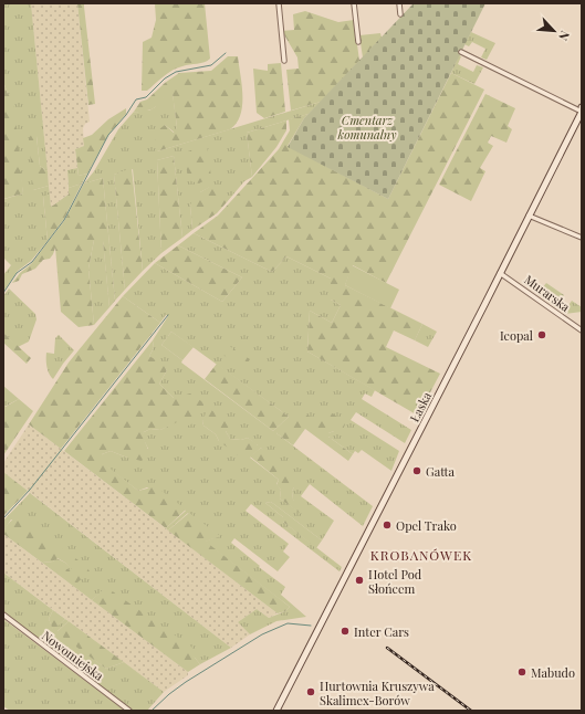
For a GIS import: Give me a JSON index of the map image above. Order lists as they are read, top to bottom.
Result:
{
  "streets": {
    "main road": ["Łaska"],
    "street": ["Murarska", "Nowomiejska"]
  },
  "crossings": [
    ["Murarska", "Łaska"]
  ],
  "districts": ["KROBANÓWEK"],
  "parks": ["Cmentarz komunalny"],
  "places": [
    "Icopal",
    "Gatta",
    "Opel Trako",
    "Hotel Pod Słońcem",
    "Inter Cars",
    "Mabudo",
    "Hurtownia Kruszywa Skalimex-Borów"
  ],
  "north": "bottom right"
}
